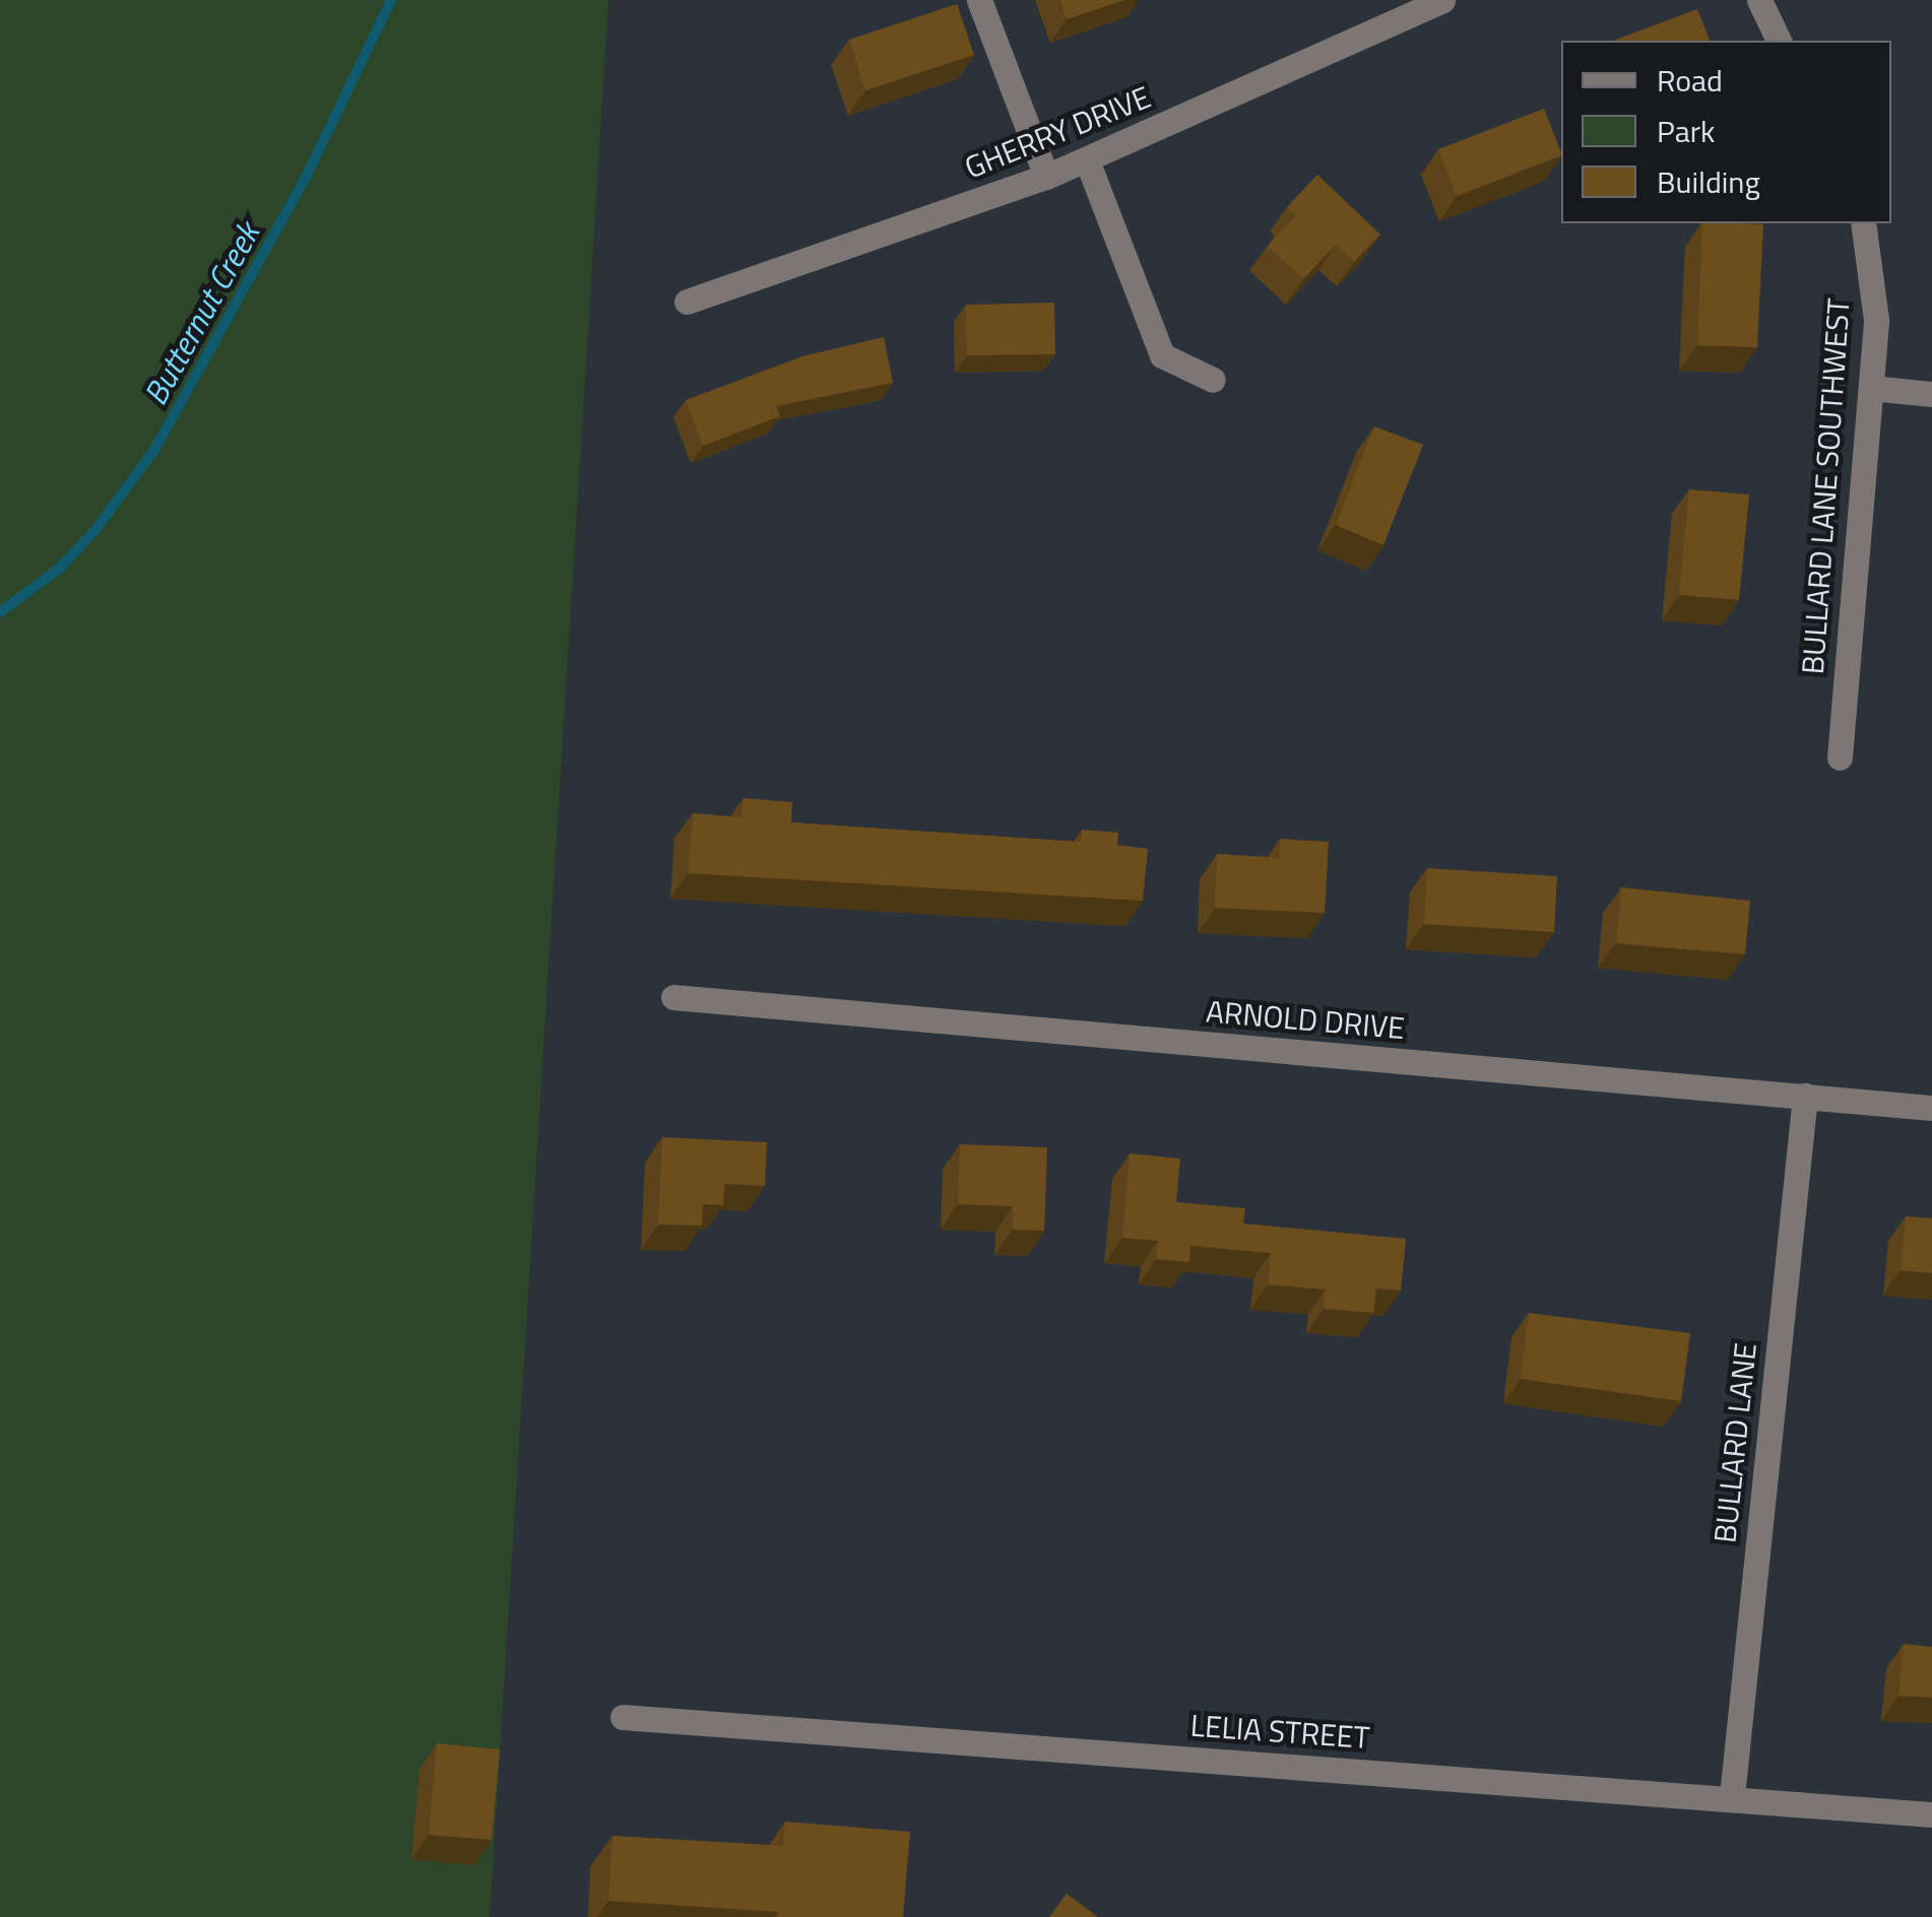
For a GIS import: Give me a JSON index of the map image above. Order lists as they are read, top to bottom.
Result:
{
  "streets": {
    "street": [
      "GHERRY DRIVE",
      "BULLARD LANE SOUTHWEST",
      "ARNOLD DRIVE",
      "BULLARD LANE",
      "LELIA STREET"
    ]
  },
  "crossings": [
    ["ARNOLD DRIVE", "BULLARD LANE"],
    ["BULLARD LANE", "LELIA STREET"]
  ],
  "water": ["Butternut Creek"],
  "legend": ["Road", "Park", "Building"]
}
